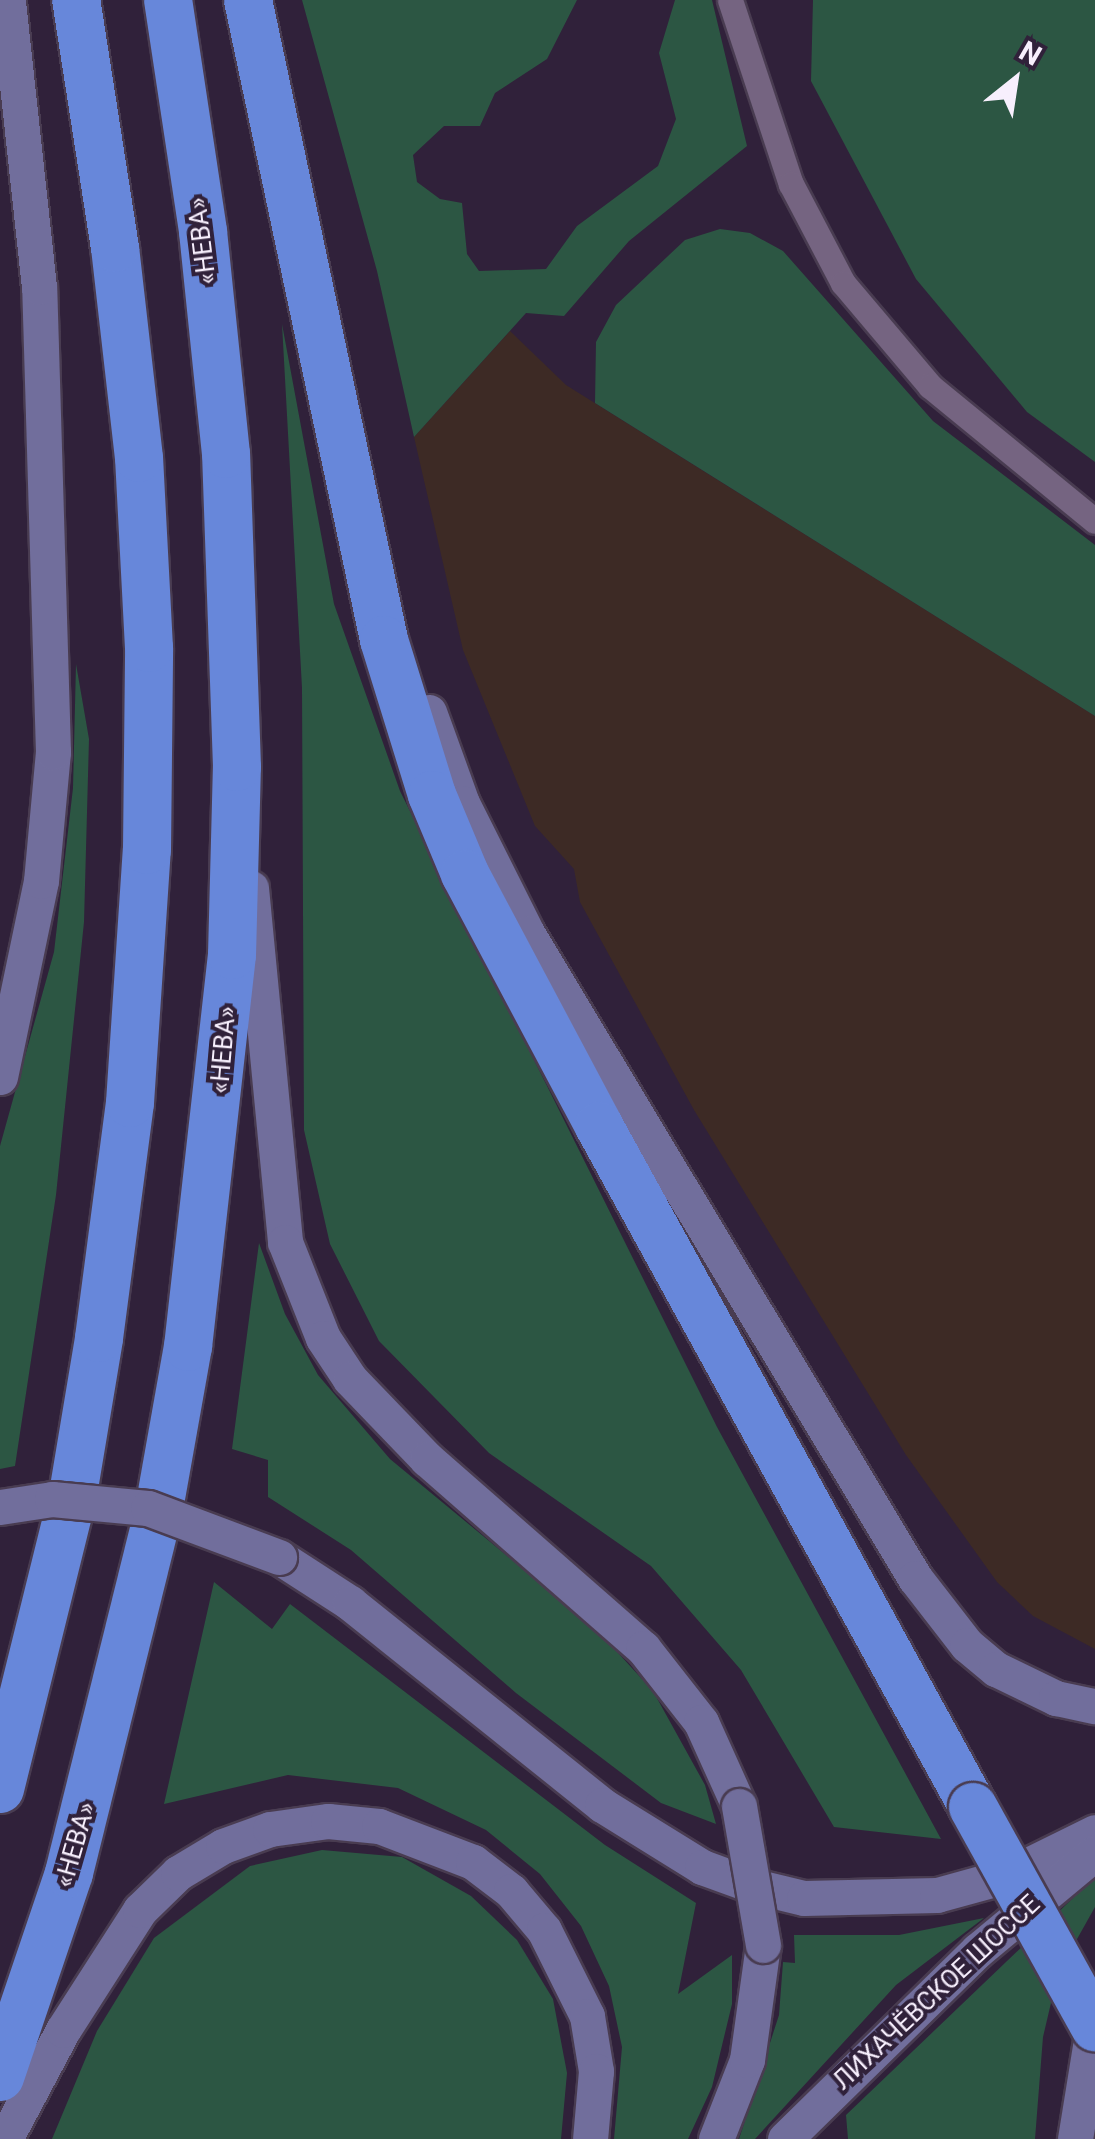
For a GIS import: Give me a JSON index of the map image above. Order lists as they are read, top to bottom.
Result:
{
  "streets": {
    "highway": ["«НЕВА»"],
    "street": ["ЛИХАЧЁВСКОЕ ШОССЕ"]
  },
  "north": "top right"
}
